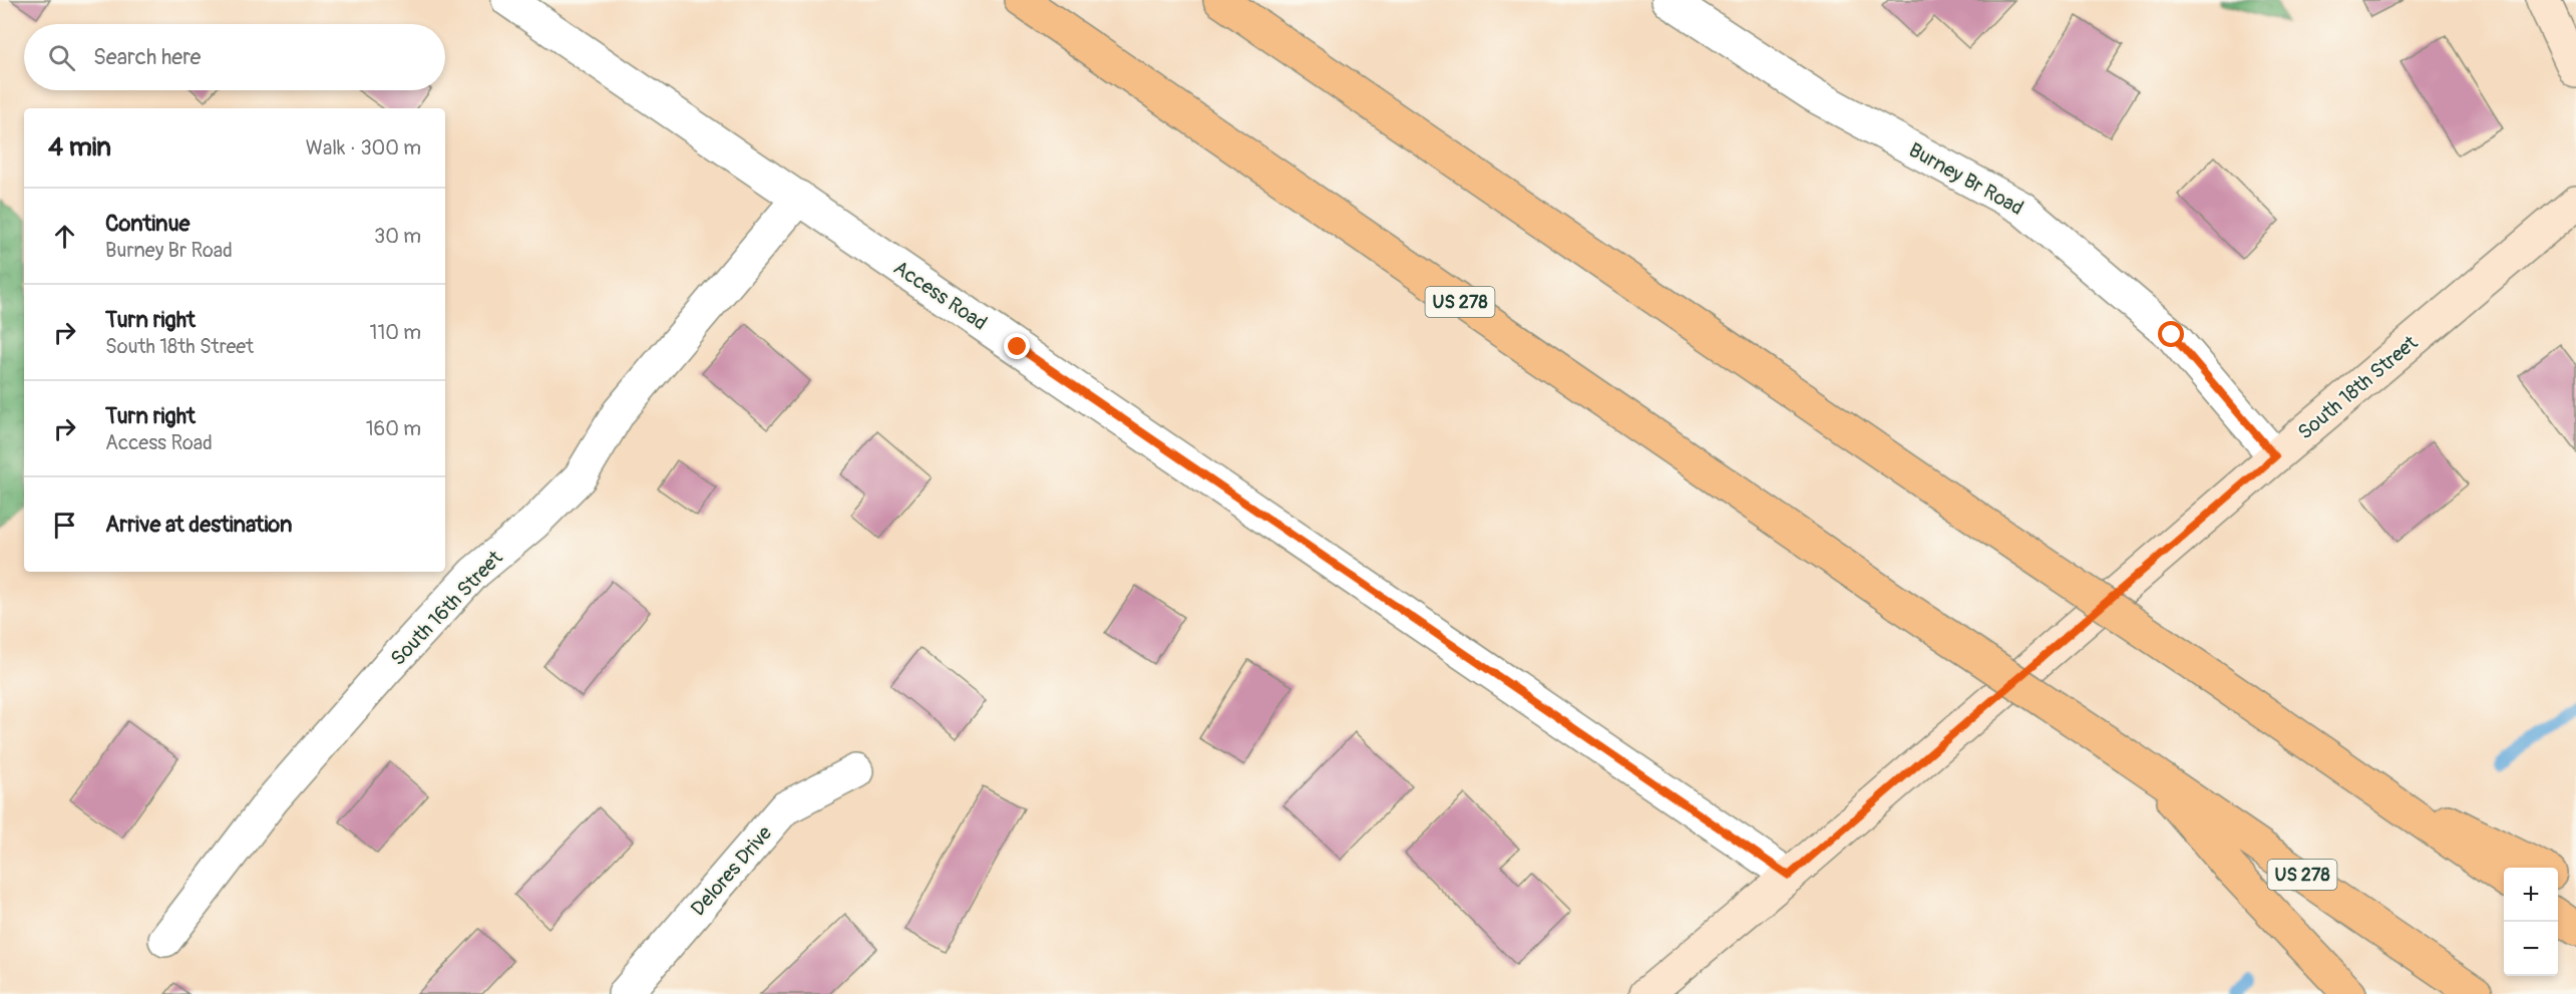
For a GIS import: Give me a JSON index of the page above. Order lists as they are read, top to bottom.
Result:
{
  "streets": {
    "highway": ["US 278"],
    "street": [
      "Burney Br Road",
      "Access Road",
      "South 18th Street",
      "South 16th Street",
      "Delores Drive"
    ]
  },
  "crossings": [
    ["Burney Br Road", "South 18th Street"],
    ["Access Road", "South 18th Street"],
    ["Access Road", "South 16th Street"]
  ],
  "page": {
    "search": "Search here",
    "heading": ["4 min", "Walk · 300 m"],
    "list": [
      ["Continue", "Burney Br Road", "30 m"],
      ["Turn right", "South 18th Street", "110 m"],
      ["Turn right", "Access Road", "160 m"],
      "Arrive at destination"
    ],
    "map_buttons": ["+", "−"]
  }
}
